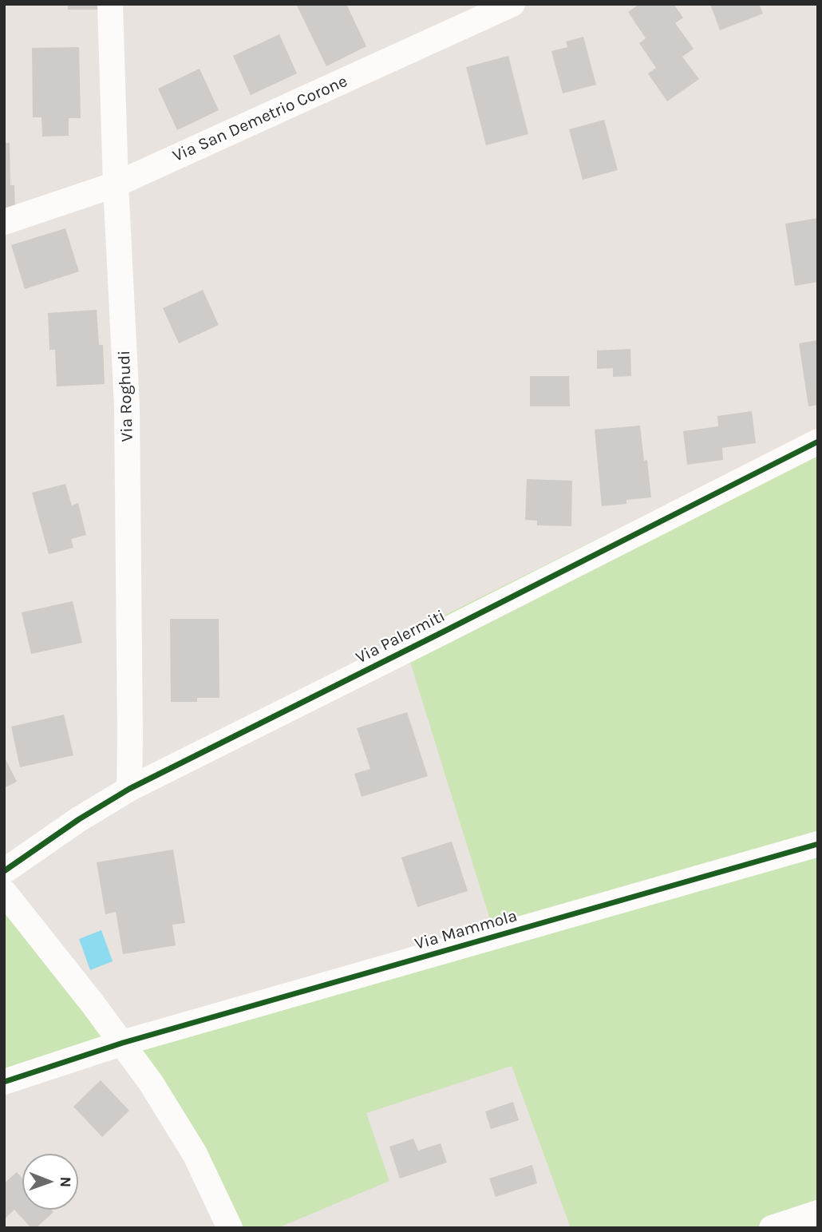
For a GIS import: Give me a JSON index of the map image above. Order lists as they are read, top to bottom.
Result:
{
  "streets": {
    "street": [
      "Via San Demetrio Corone",
      "Via Roghudi",
      "Via Palermiti",
      "Via Mammola"
    ]
  },
  "crossings": [
    ["Via San Demetrio Corone", "Via Roghudi"],
    ["Via Roghudi", "Via Palermiti"]
  ],
  "north": "right"
}
